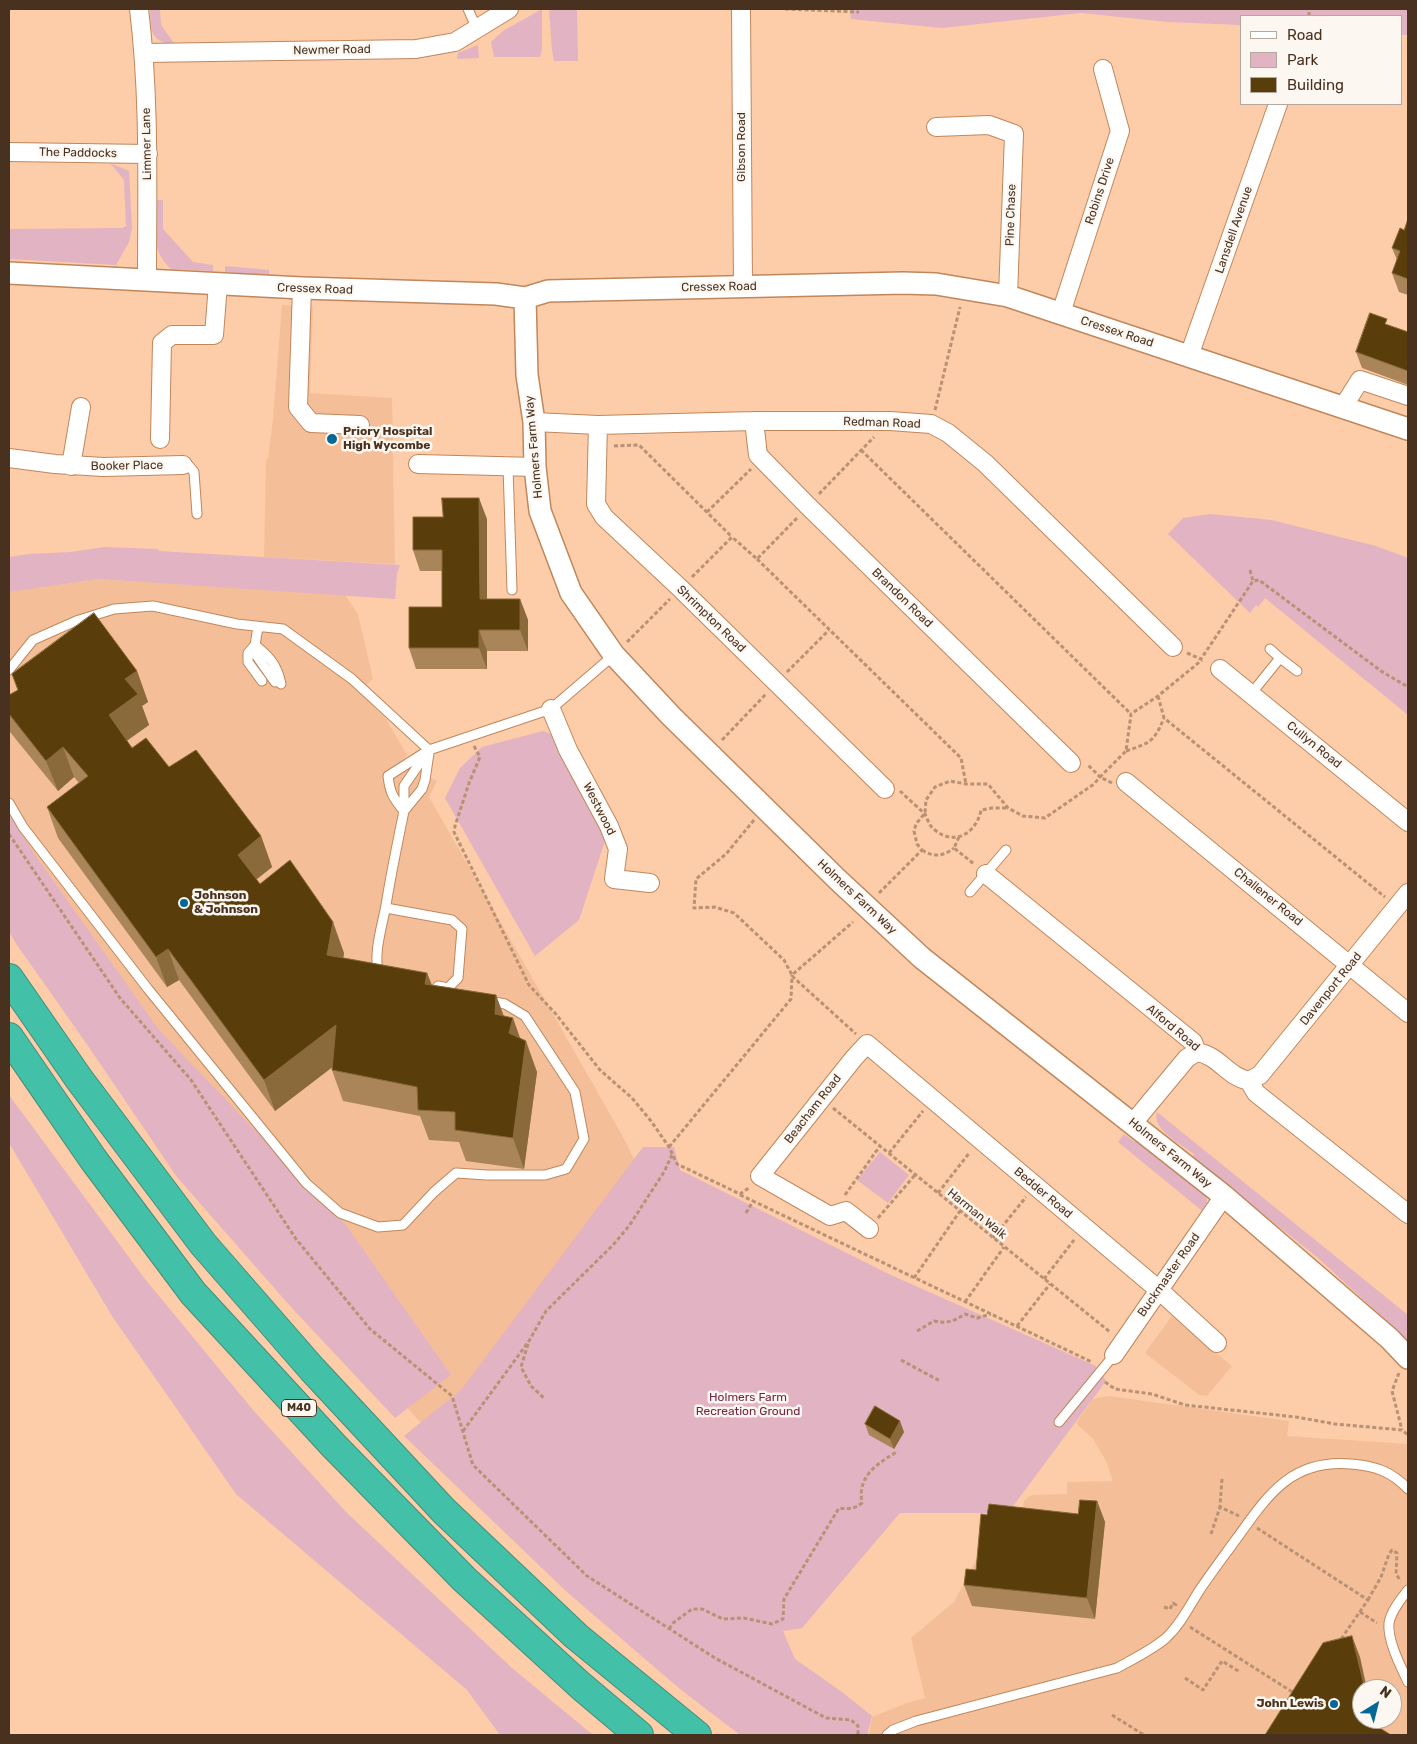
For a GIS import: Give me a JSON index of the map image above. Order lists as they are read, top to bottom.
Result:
{
  "streets": {
    "highway": ["M40"],
    "street": [
      "Newmer Road",
      "Limmer Lane",
      "Gibson Road",
      "The Paddocks",
      "Robins Drive",
      "Pine Chase",
      "Lansdell Avenue",
      "Cressex Road",
      "Redman Road",
      "Holmers Farm Way",
      "Booker Place",
      "Brandon Road",
      "Shrimpton Road",
      "Cullyn Road",
      "Westwood",
      "Challener Road",
      "Davenport Road",
      "Alford Road",
      "Beacham Road",
      "Bedder Road",
      "Buckmaster Road"
    ],
    "path": ["Harman Walk"]
  },
  "crossings": [
    ["Newmer Road", "Limmer Lane"],
    ["Limmer Lane", "The Paddocks"],
    ["Limmer Lane", "Cressex Road"],
    ["Gibson Road", "Cressex Road"],
    ["Robins Drive", "Cressex Road"],
    ["Pine Chase", "Cressex Road"],
    ["Lansdell Avenue", "Cressex Road"],
    ["Cressex Road", "Holmers Farm Way"],
    ["Redman Road", "Holmers Farm Way"],
    ["Redman Road", "Brandon Road"],
    ["Redman Road", "Shrimpton Road"],
    ["Holmers Farm Way", "Buckmaster Road"],
    ["Challener Road", "Davenport Road"],
    ["Davenport Road", "Alford Road"],
    ["Beacham Road", "Bedder Road"],
    ["Beacham Road", "Harman Walk"],
    ["Bedder Road", "Buckmaster Road"],
    ["Harman Walk", "Buckmaster Road"]
  ],
  "parks": ["Holmers Farm Recreation Ground"],
  "places": ["Priory Hospital High Wycombe", "Johnson & Johnson", "John Lewis"],
  "legend": ["Road", "Park", "Building"],
  "north": "top right"
}
